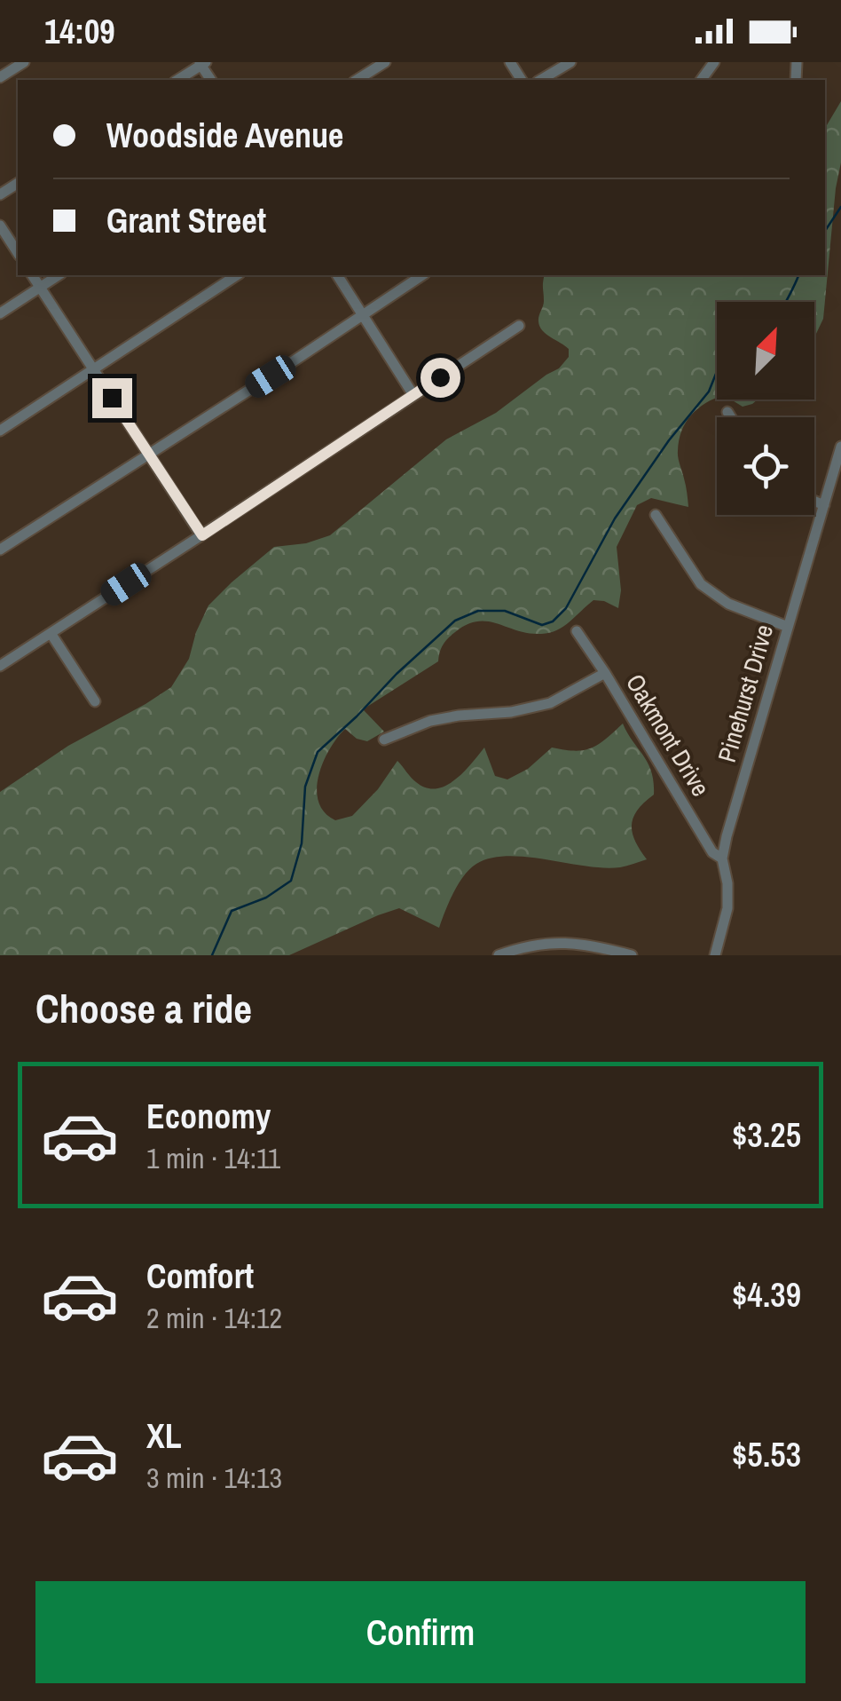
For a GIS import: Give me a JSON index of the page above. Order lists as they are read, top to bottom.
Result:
{
  "streets": {
    "street": ["Pinehurst Drive", "Oakmont Drive"]
  },
  "crossings": [
    ["Pinehurst Drive", "Oakmont Drive"]
  ],
  "north": "top right",
  "page": {
    "status": "14:09",
    "banner": ["Woodside Avenue", "Grant Street"],
    "heading": "Choose a ride",
    "list": [
      {
        "name": "Economy",
        "note": "1 min · 14:11",
        "value": "$3.25"
      },
      {
        "name": "Comfort",
        "note": "2 min · 14:12",
        "value": "$4.39"
      },
      {
        "name": "XL",
        "note": "3 min · 14:13",
        "value": "$5.53"
      }
    ],
    "buttons": "Confirm"
  }
}
